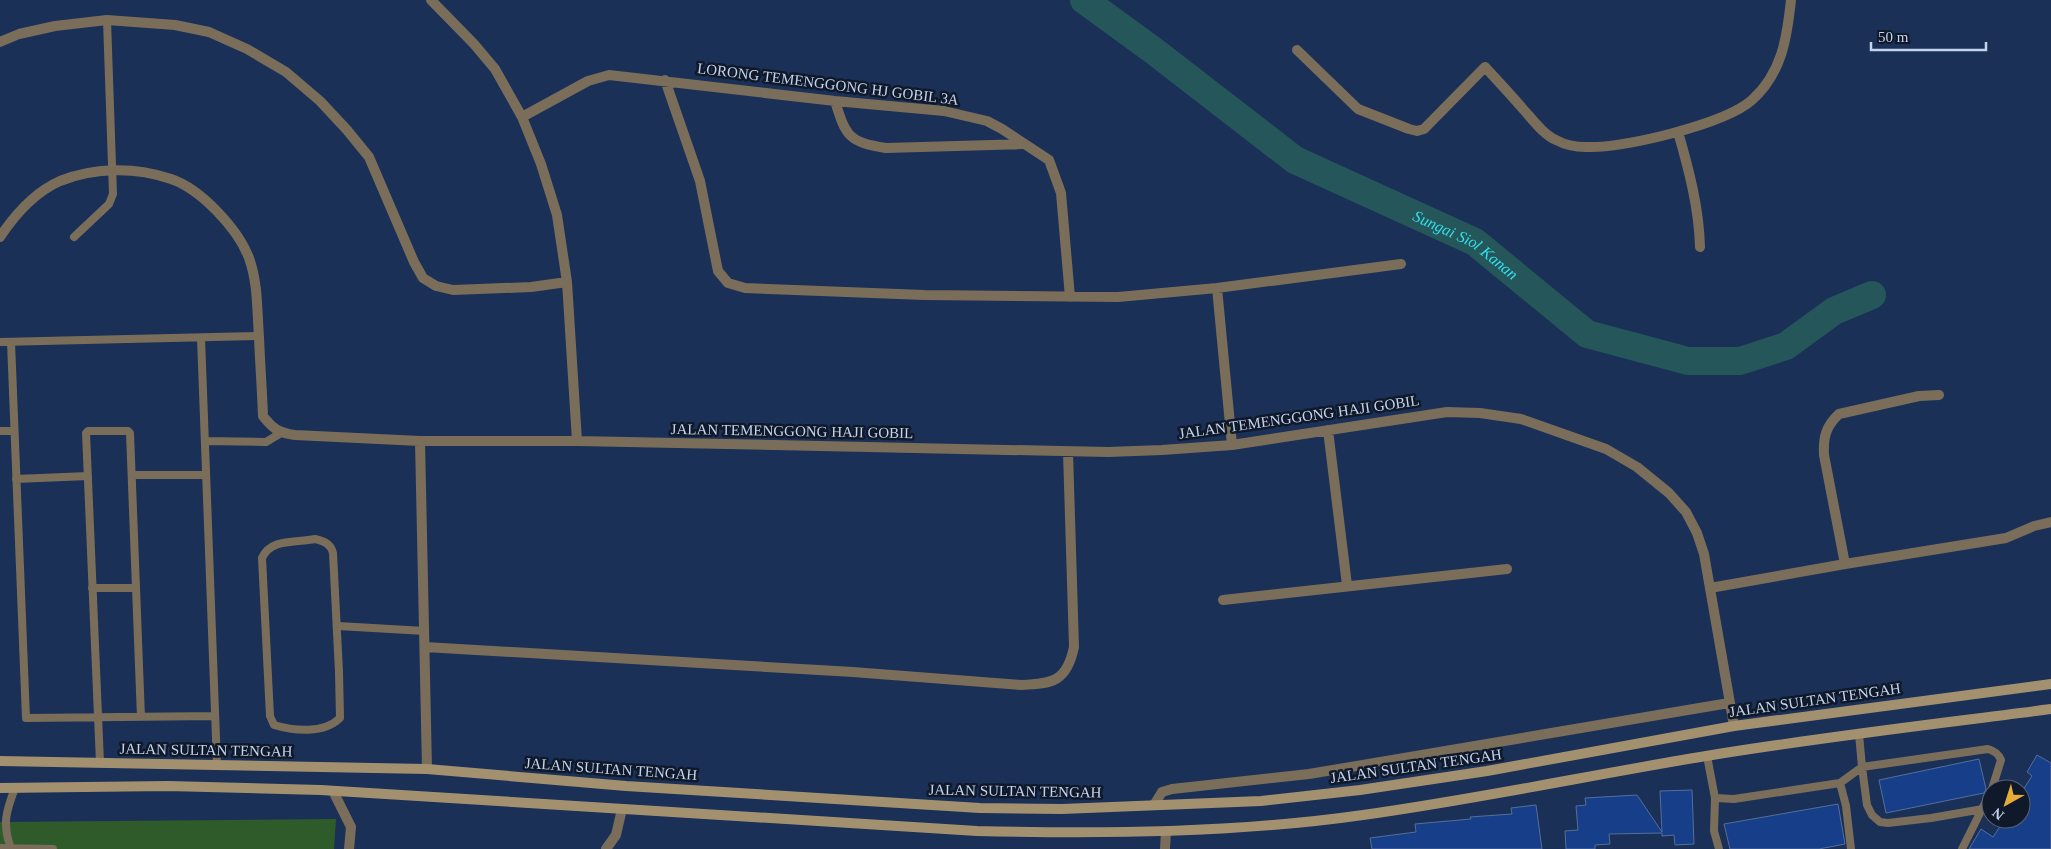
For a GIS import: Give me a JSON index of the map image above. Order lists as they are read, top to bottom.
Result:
{
  "streets": {
    "main road": ["JALAN SULTAN TENGAH"],
    "street": ["LORONG TEMENGGONG HJ GOBIL 3A", "JALAN TEMENGGONG HAJI GOBIL"]
  },
  "crossings": [
    ["JALAN TEMENGGONG HAJI GOBIL", "JALAN SULTAN TENGAH"]
  ],
  "water": ["Sungai Siol Kanan"],
  "scale_bar": "50 m",
  "north": "bottom left"
}
